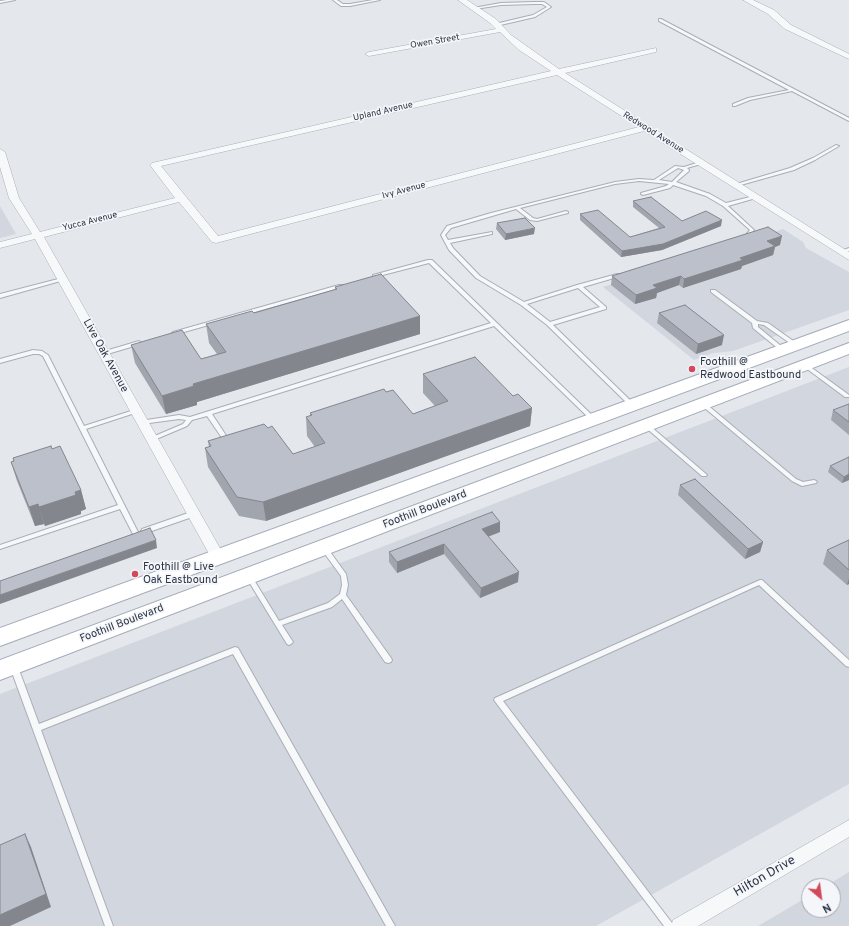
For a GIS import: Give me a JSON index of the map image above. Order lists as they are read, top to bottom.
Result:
{
  "streets": {
    "main road": ["Foothill Boulevard"],
    "street": [
      "Owen Street",
      "Upland Avenue",
      "Redwood Avenue",
      "Ivy Avenue",
      "Yucca Avenue",
      "Live Oak Avenue",
      "Hilton Drive"
    ]
  },
  "crossings": [
    ["Owen Street", "Redwood Avenue"],
    ["Upland Avenue", "Redwood Avenue"],
    ["Upland Avenue", "Ivy Avenue"],
    ["Upland Avenue", "Yucca Avenue"],
    ["Redwood Avenue", "Ivy Avenue"],
    ["Ivy Avenue", "Yucca Avenue"],
    ["Yucca Avenue", "Live Oak Avenue"]
  ],
  "places": ["Foothill @ Redwood Eastbound", "Foothill @ Live Oak Eastbound"],
  "north": "bottom right"
}
